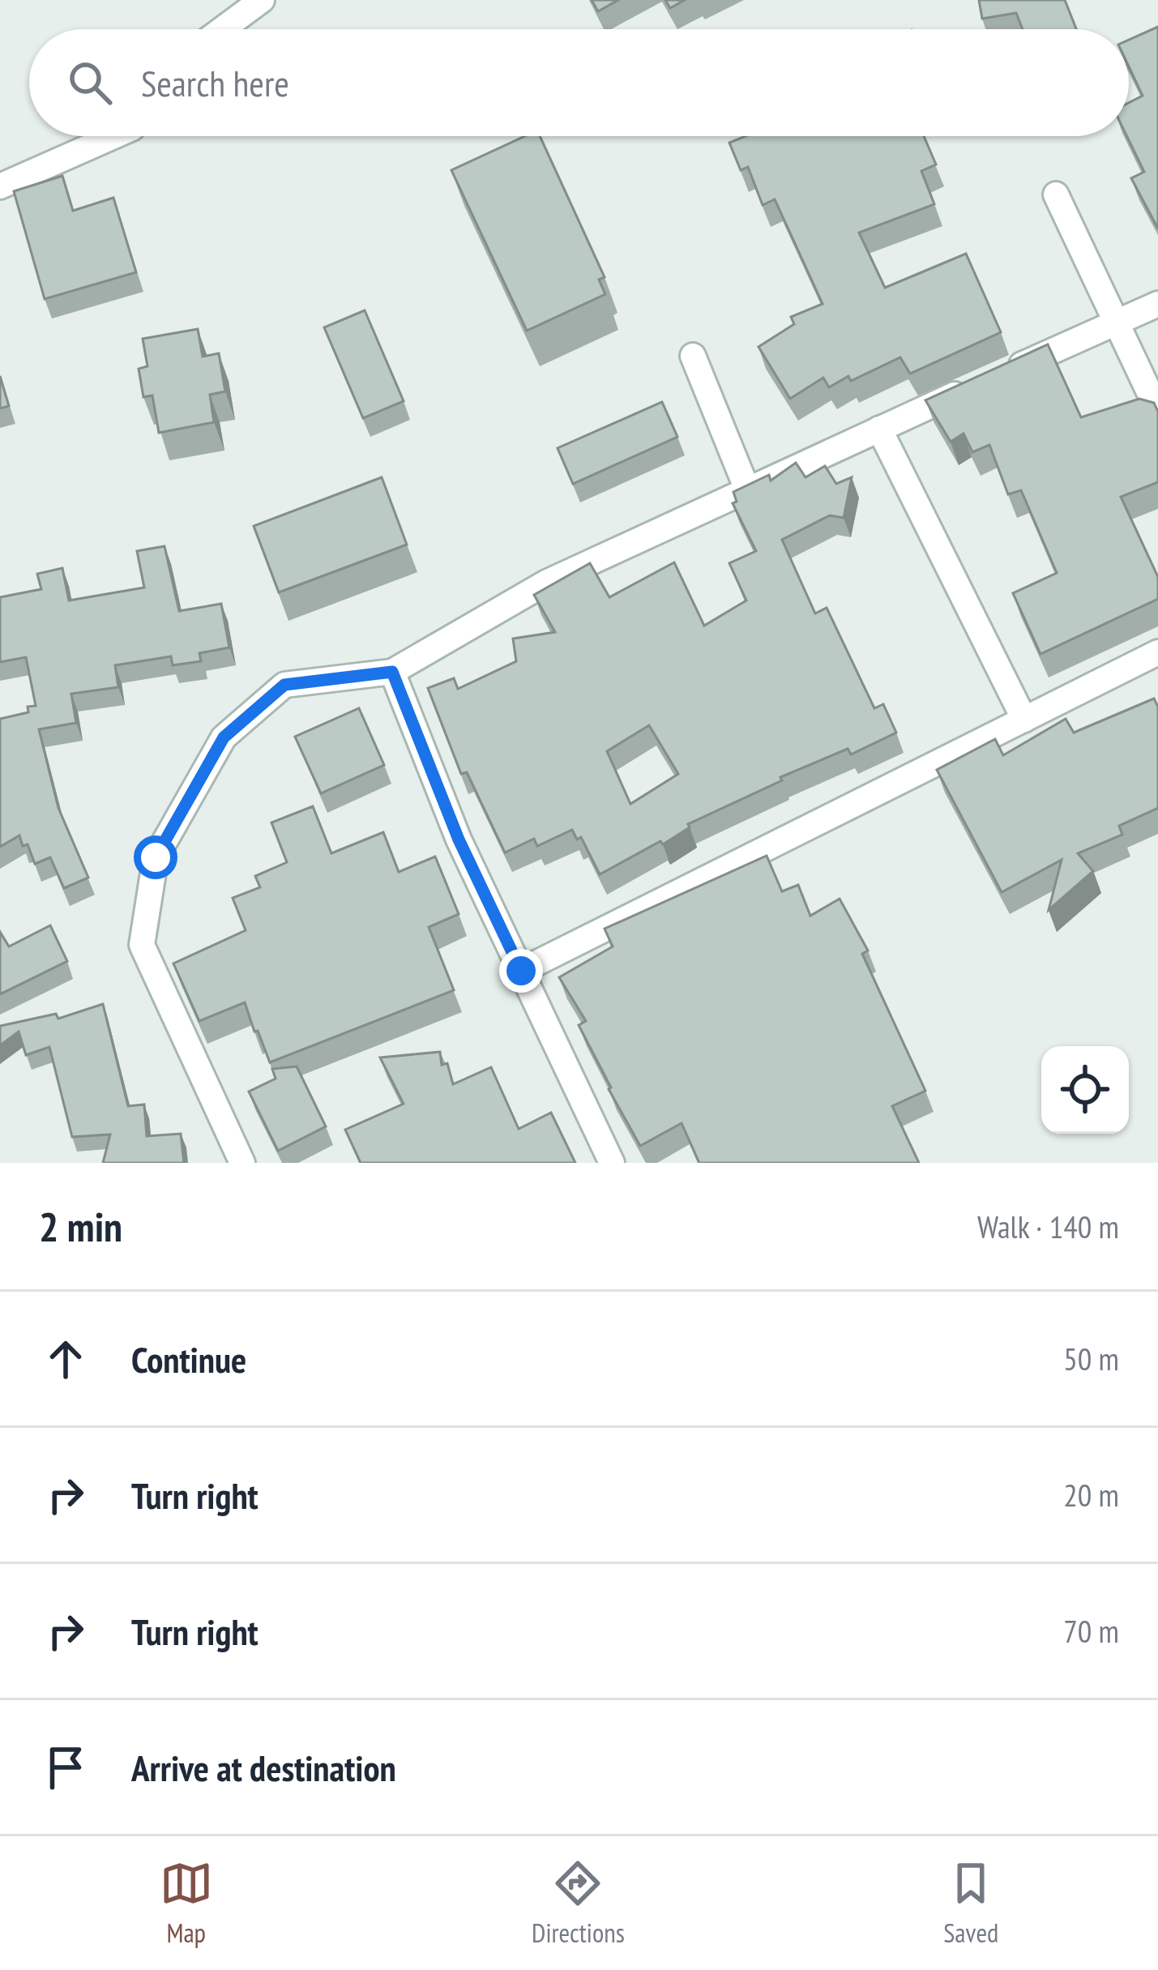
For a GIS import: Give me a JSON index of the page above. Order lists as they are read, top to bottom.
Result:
{
  "page": {
    "search": "Search here",
    "heading": ["2 min", "Walk · 140 m"],
    "list": [
      ["Continue", "50 m"],
      ["Turn right", "20 m"],
      ["Turn right", "70 m"],
      "Arrive at destination"
    ],
    "nav": ["Map", "Directions", "Saved"]
  }
}
